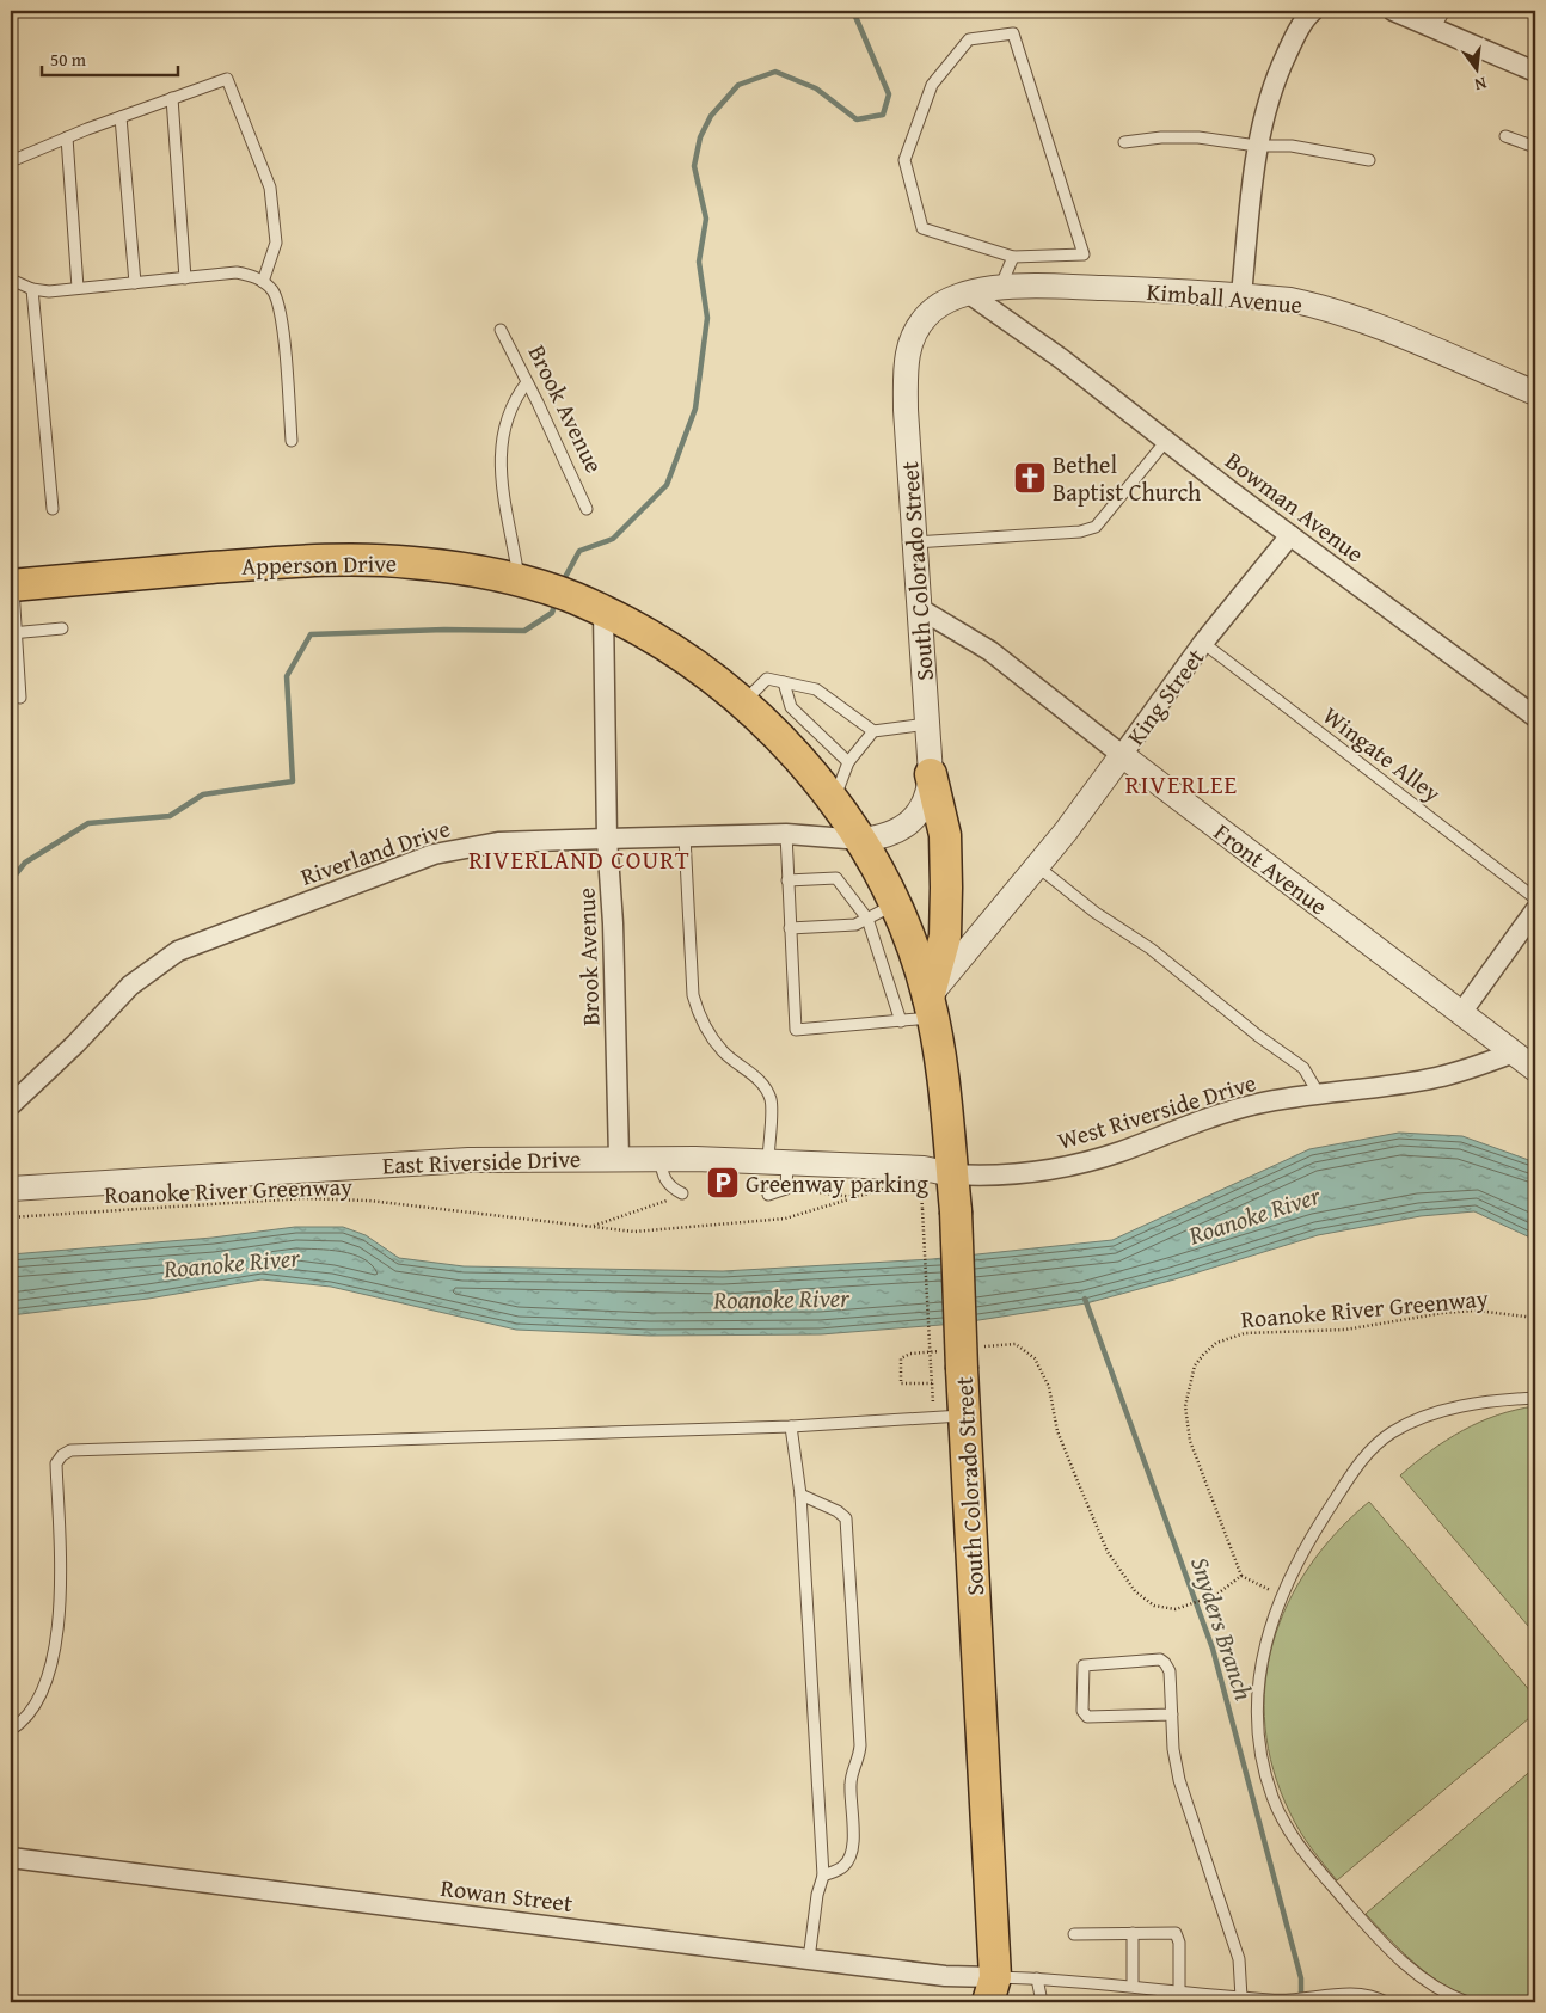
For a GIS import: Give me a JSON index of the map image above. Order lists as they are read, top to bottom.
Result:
{
  "streets": {
    "main road": ["Apperson Drive", "South Colorado Street"],
    "street": [
      "Kimball Avenue",
      "Brook Avenue",
      "Bowman Avenue",
      "King Street",
      "Riverland Drive",
      "Front Avenue",
      "West Riverside Drive",
      "East Riverside Drive",
      "Rowan Street"
    ],
    "lane": ["Wingate Alley"],
    "path": ["Roanoke River Greenway"]
  },
  "crossings": [
    ["Kimball Avenue", "Bowman Avenue"],
    ["Kimball Avenue", "South Colorado Street"],
    ["Brook Avenue", "Apperson Drive"],
    ["Brook Avenue", "Riverland Drive"],
    ["Brook Avenue", "East Riverside Drive"],
    ["Bowman Avenue", "South Colorado Street"],
    ["Bowman Avenue", "King Street"],
    ["Apperson Drive", "South Colorado Street"],
    ["Apperson Drive", "King Street"],
    ["Apperson Drive", "Riverland Drive"],
    ["South Colorado Street", "King Street"],
    ["South Colorado Street", "Riverland Drive"],
    ["South Colorado Street", "Front Avenue"],
    ["South Colorado Street", "West Riverside Drive"],
    ["South Colorado Street", "East Riverside Drive"],
    ["South Colorado Street", "Rowan Street"],
    ["King Street", "Wingate Alley"],
    ["King Street", "Front Avenue"],
    ["Front Avenue", "West Riverside Drive"],
    ["West Riverside Drive", "East Riverside Drive"]
  ],
  "districts": ["RIVERLEE", "RIVERLAND COURT"],
  "water": ["Roanoke River", "Snyders Branch"],
  "places": {
    "church": ["Bethel Baptist Church"],
    "parking": ["Greenway parking"]
  },
  "scale_bar": "50 m",
  "north": "bottom"
}
